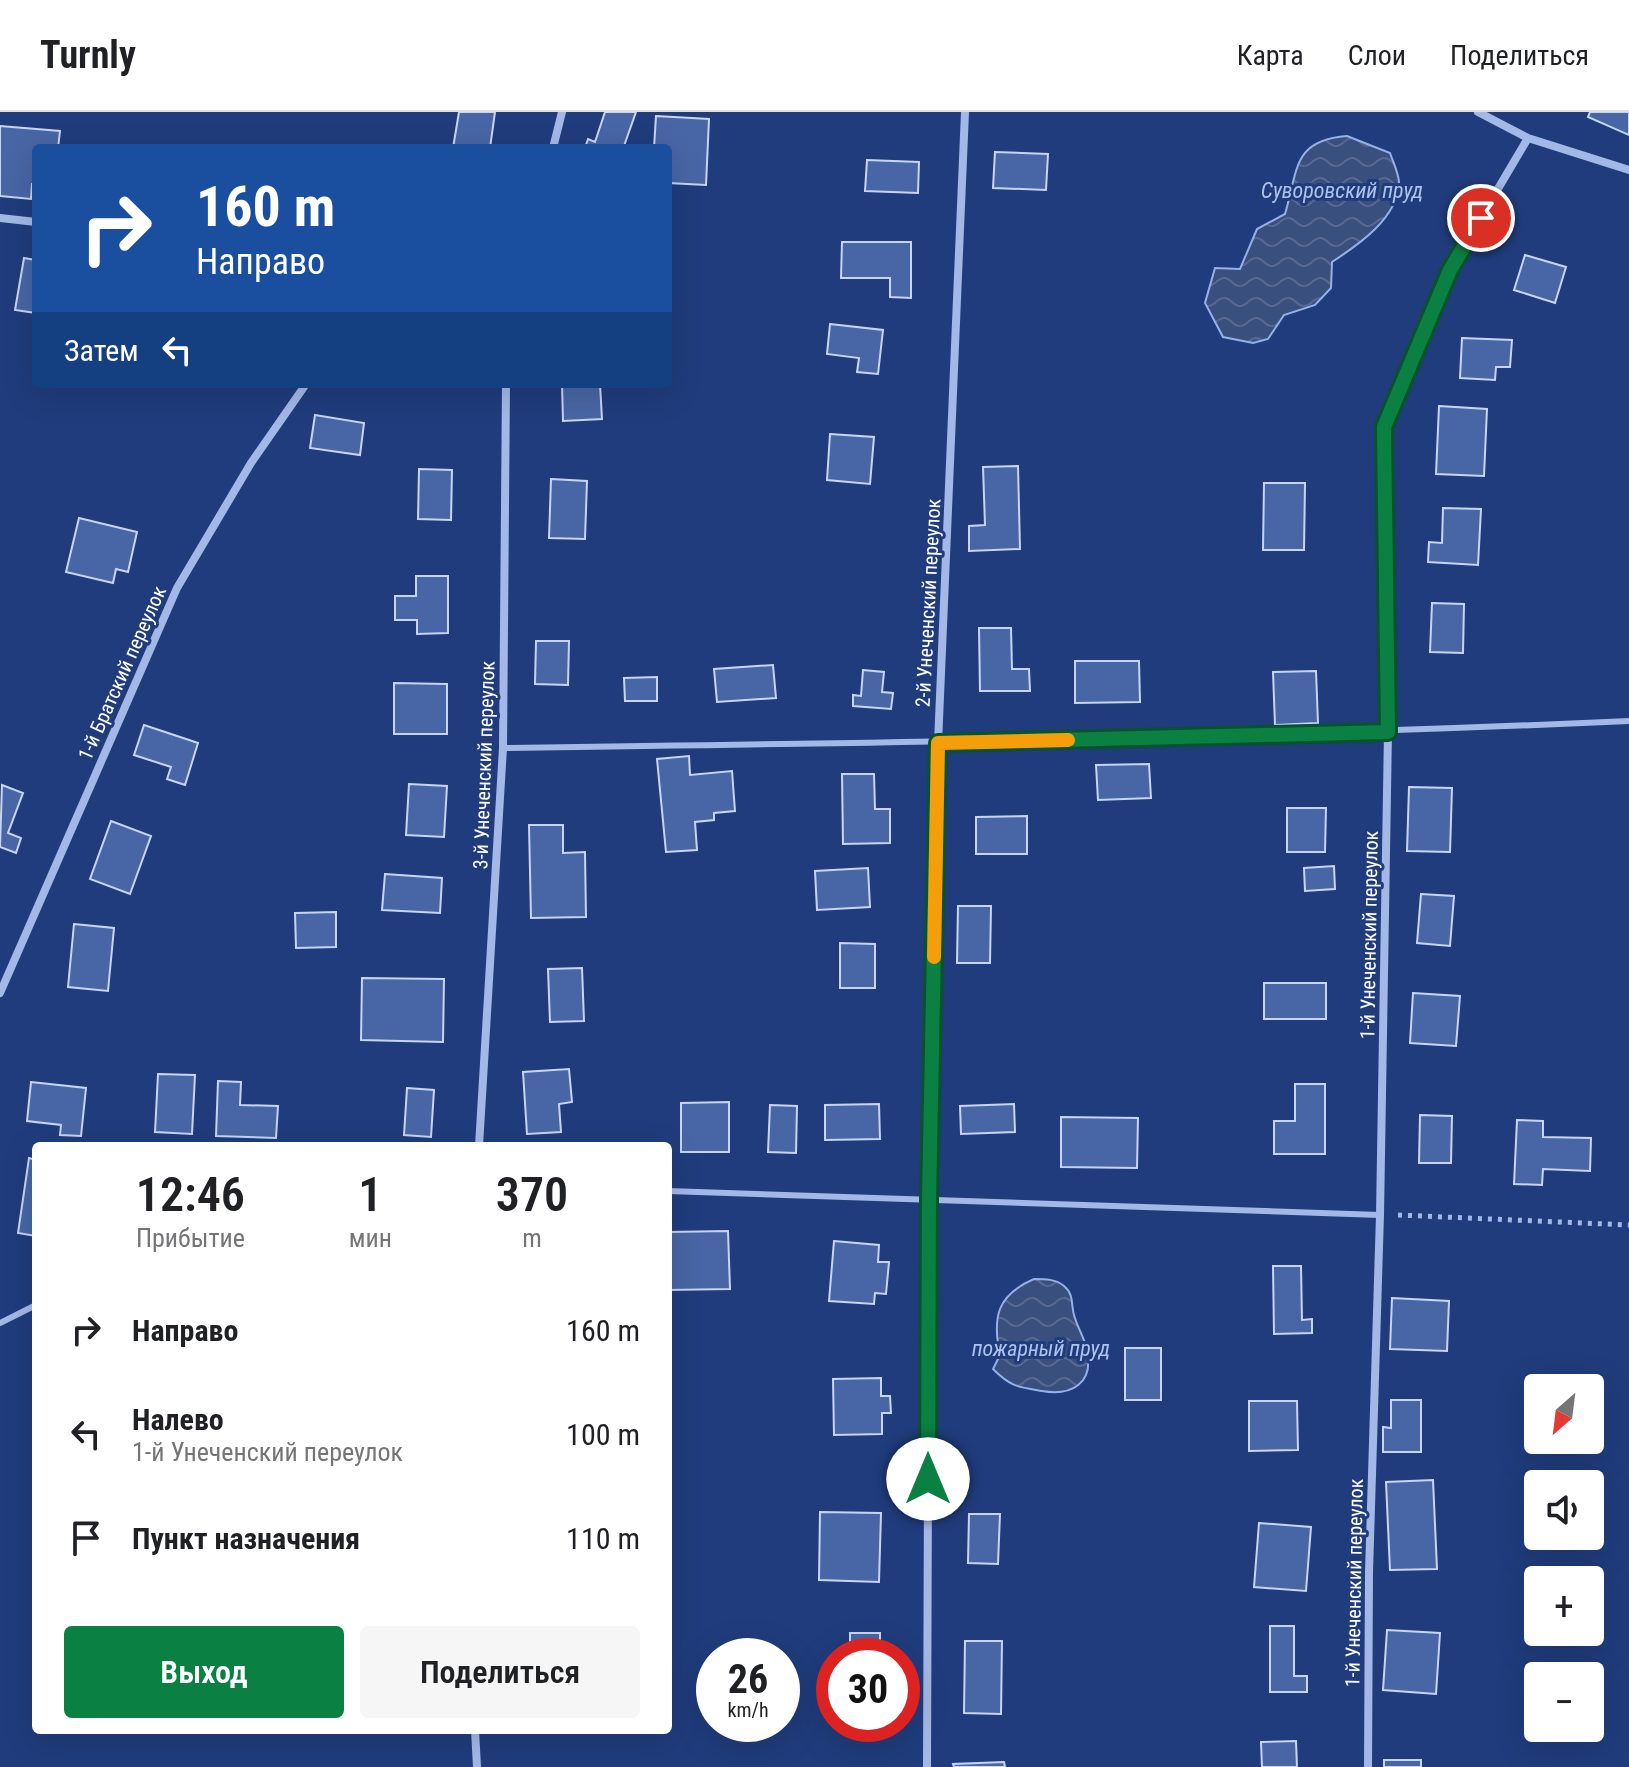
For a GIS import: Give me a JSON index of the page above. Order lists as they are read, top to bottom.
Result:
{
  "streets": {
    "street": [
      "2-й Унеченский переулок",
      "1-й Братский переулок",
      "3-й Унеченский переулок",
      "1-й Унеченский переулок"
    ]
  },
  "water": ["Суворовский пруд", "пожарный пруд"],
  "north": "bottom left",
  "page": {
    "header": "Turnly",
    "nav": ["Карта", "Слои", "Поделиться"],
    "turn": ["160 m", "Направо"],
    "then": "Затем",
    "eta": [
      "12:46",
      "Прибытие",
      "1",
      "мин",
      "370",
      "m"
    ],
    "list": [
      {
        "name": "Направо",
        "value": "160 m"
      },
      {
        "name": "Налево",
        "note": "1-й Унеченский переулок",
        "value": "100 m"
      },
      {
        "name": "Пункт назначения",
        "value": "110 m"
      }
    ],
    "map_buttons": ["+", "−"],
    "buttons": ["Выход", "Поделиться"],
    "speed": "26 km/h",
    "limit": "30"
  }
}
